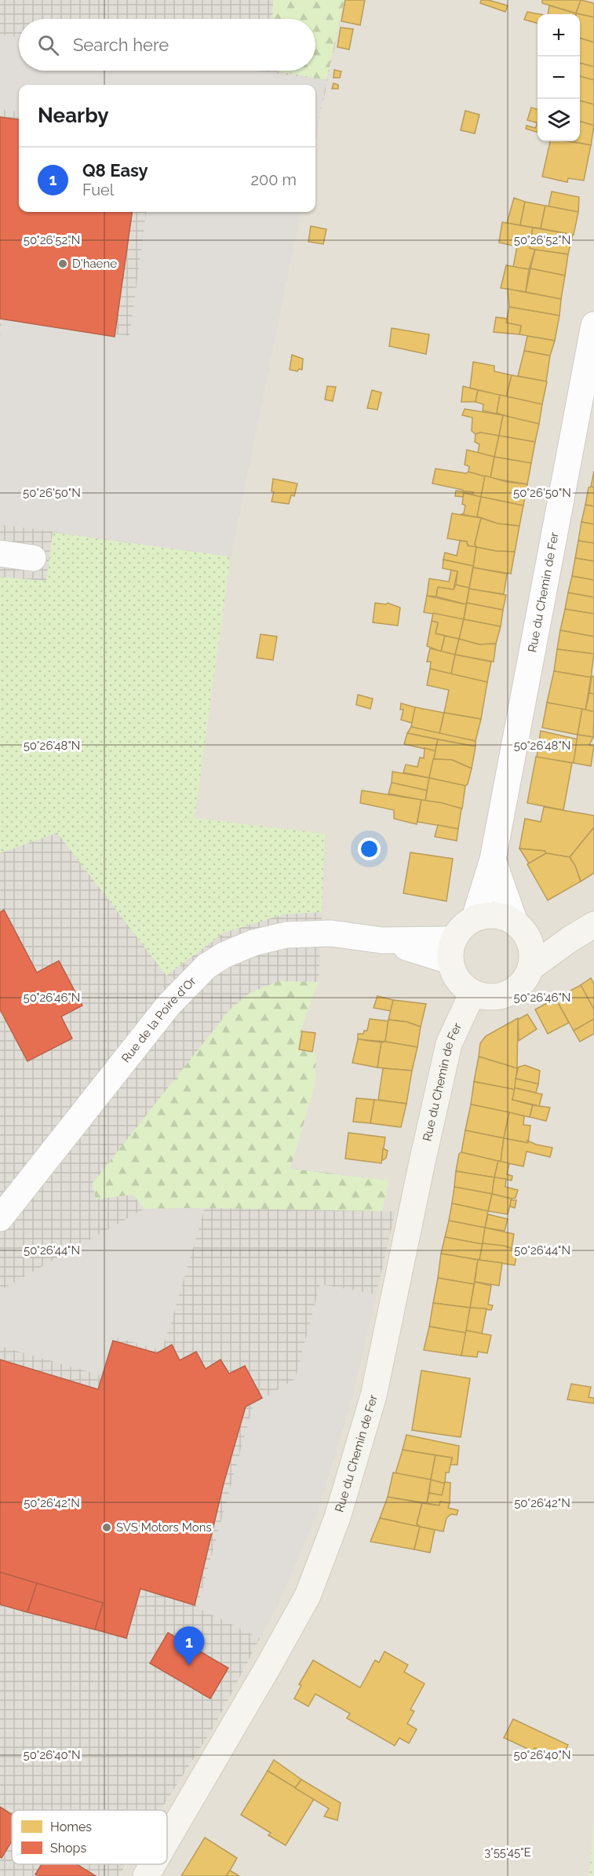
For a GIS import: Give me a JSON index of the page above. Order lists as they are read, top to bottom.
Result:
{
  "streets": {
    "main road": ["Rue du Chemin de Fer"],
    "street": ["Rue de la Poire d'Or"]
  },
  "crossings": [
    ["Rue du Chemin de Fer", "Rue de la Poire d'Or"]
  ],
  "places": ["D'haene", "SVS Motors Mons"],
  "legend": ["Homes", "Shops"],
  "page": {
    "map_buttons": ["+", "−"],
    "search": "Search here",
    "heading": "Nearby",
    "list": [
      {
        "mark": "1",
        "name": "Q8 Easy",
        "note": "Fuel",
        "value": "200 m"
      }
    ],
    "pins": "1"
  },
  "coordinates": [
    "50°26'52\"N",
    "50°26'50\"N",
    "50°26'48\"N",
    "50°26'46\"N",
    "50°26'44\"N",
    "50°26'42\"N",
    "50°26'40\"N",
    "3°55'45\"E"
  ]
}
